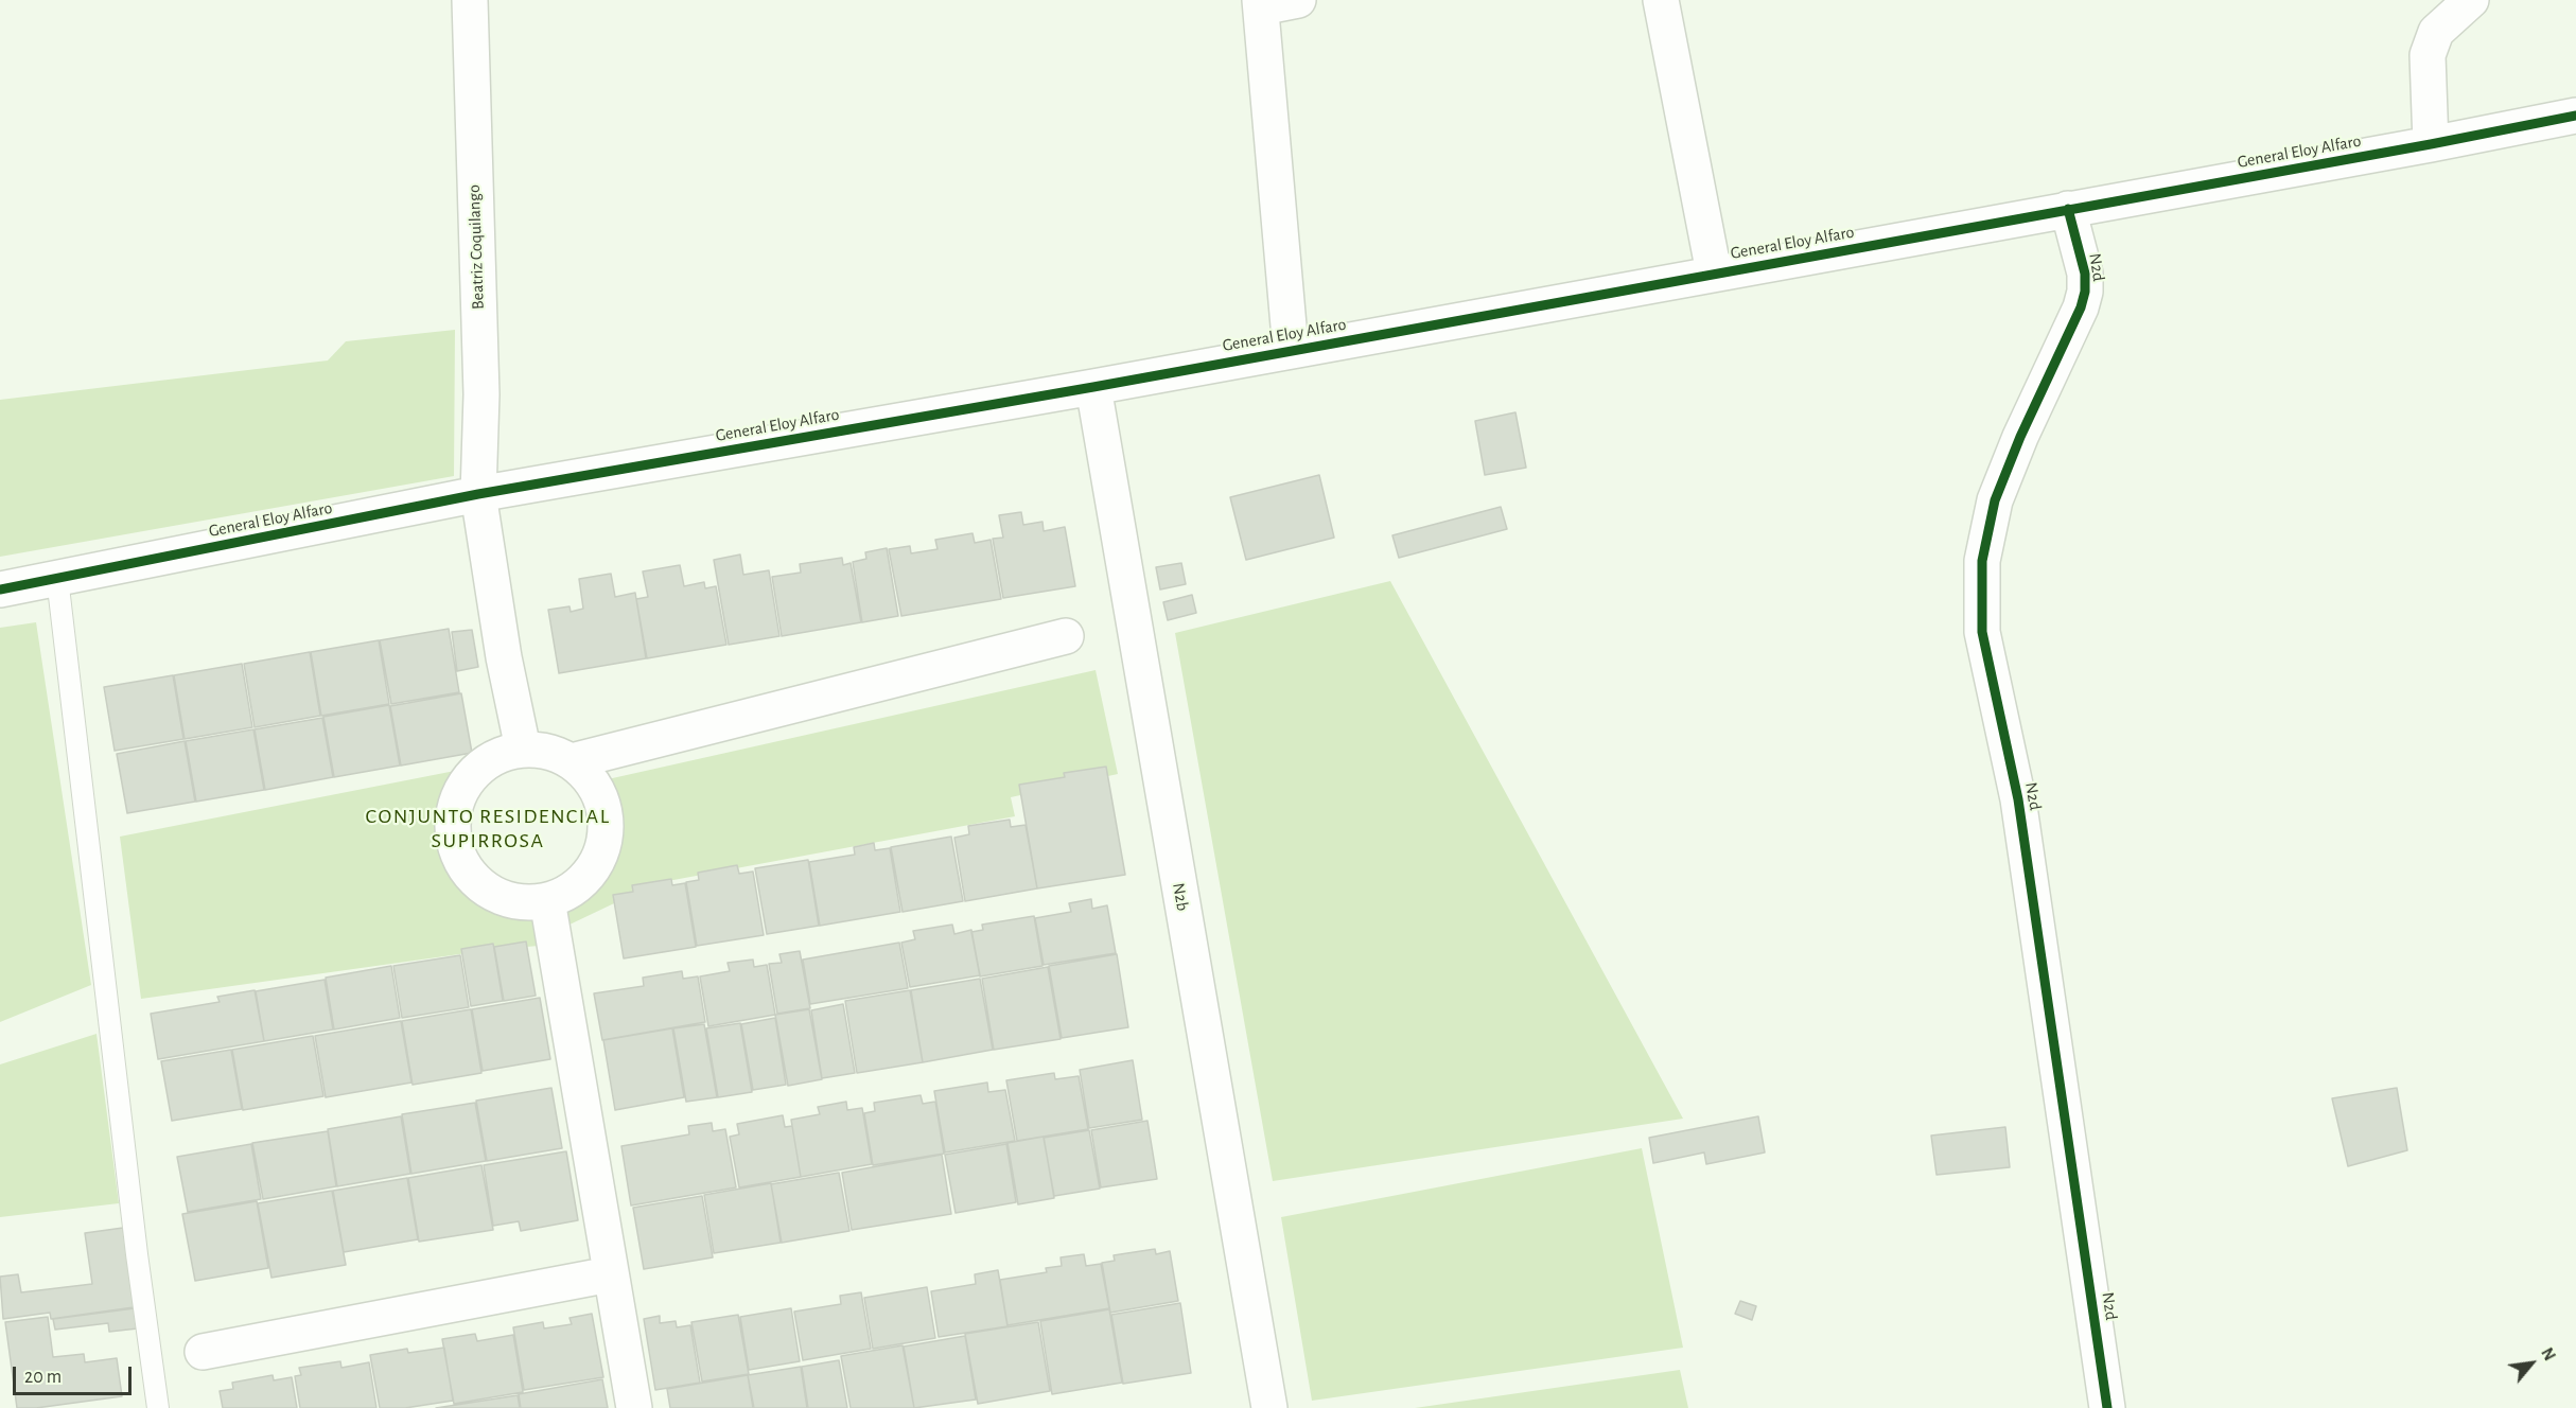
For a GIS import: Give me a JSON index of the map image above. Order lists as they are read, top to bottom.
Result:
{
  "streets": {
    "street": [
      "General Eloy Alfaro",
      "Beatriz Coquilango",
      "N2d",
      "N2b"
    ]
  },
  "crossings": [
    ["General Eloy Alfaro", "Beatriz Coquilango"],
    ["General Eloy Alfaro", "N2d"],
    ["General Eloy Alfaro", "N2b"]
  ],
  "districts": ["CONJUNTO RESIDENCIAL SUPIRROSA"],
  "scale_bar": "20 m",
  "north": "top right"
}
